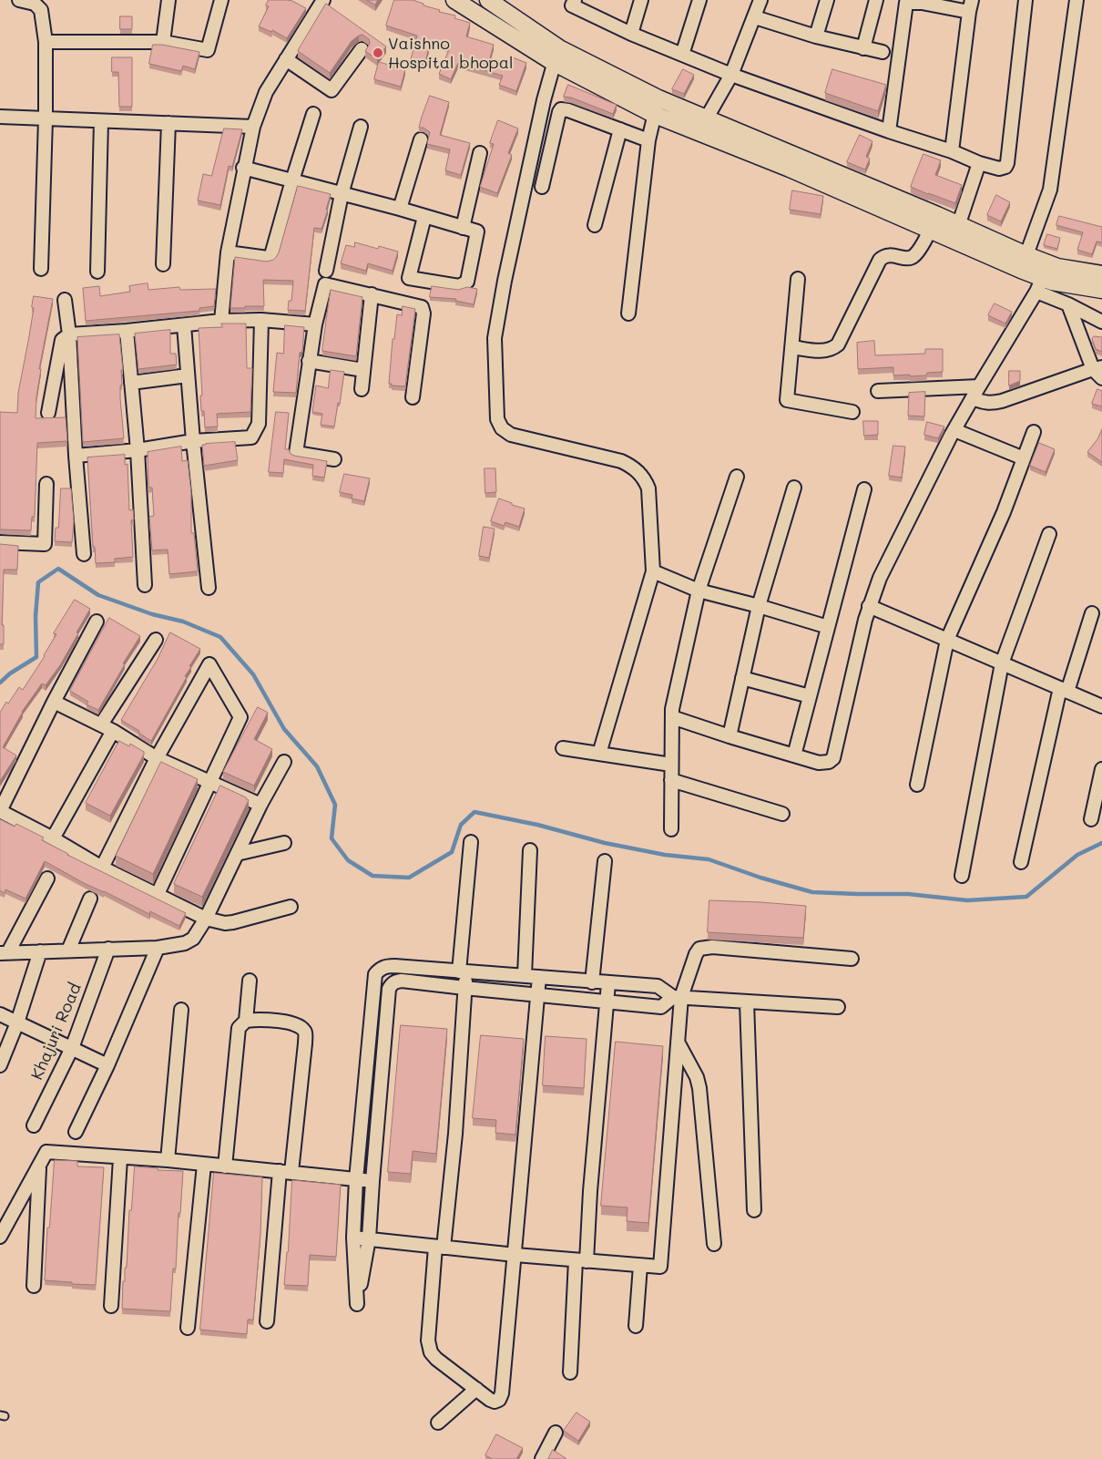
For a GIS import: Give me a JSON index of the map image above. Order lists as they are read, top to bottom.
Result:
{
  "streets": {
    "street": ["Khajuri Road"]
  },
  "places": ["Vaishno Hospital bhopal"]
}
